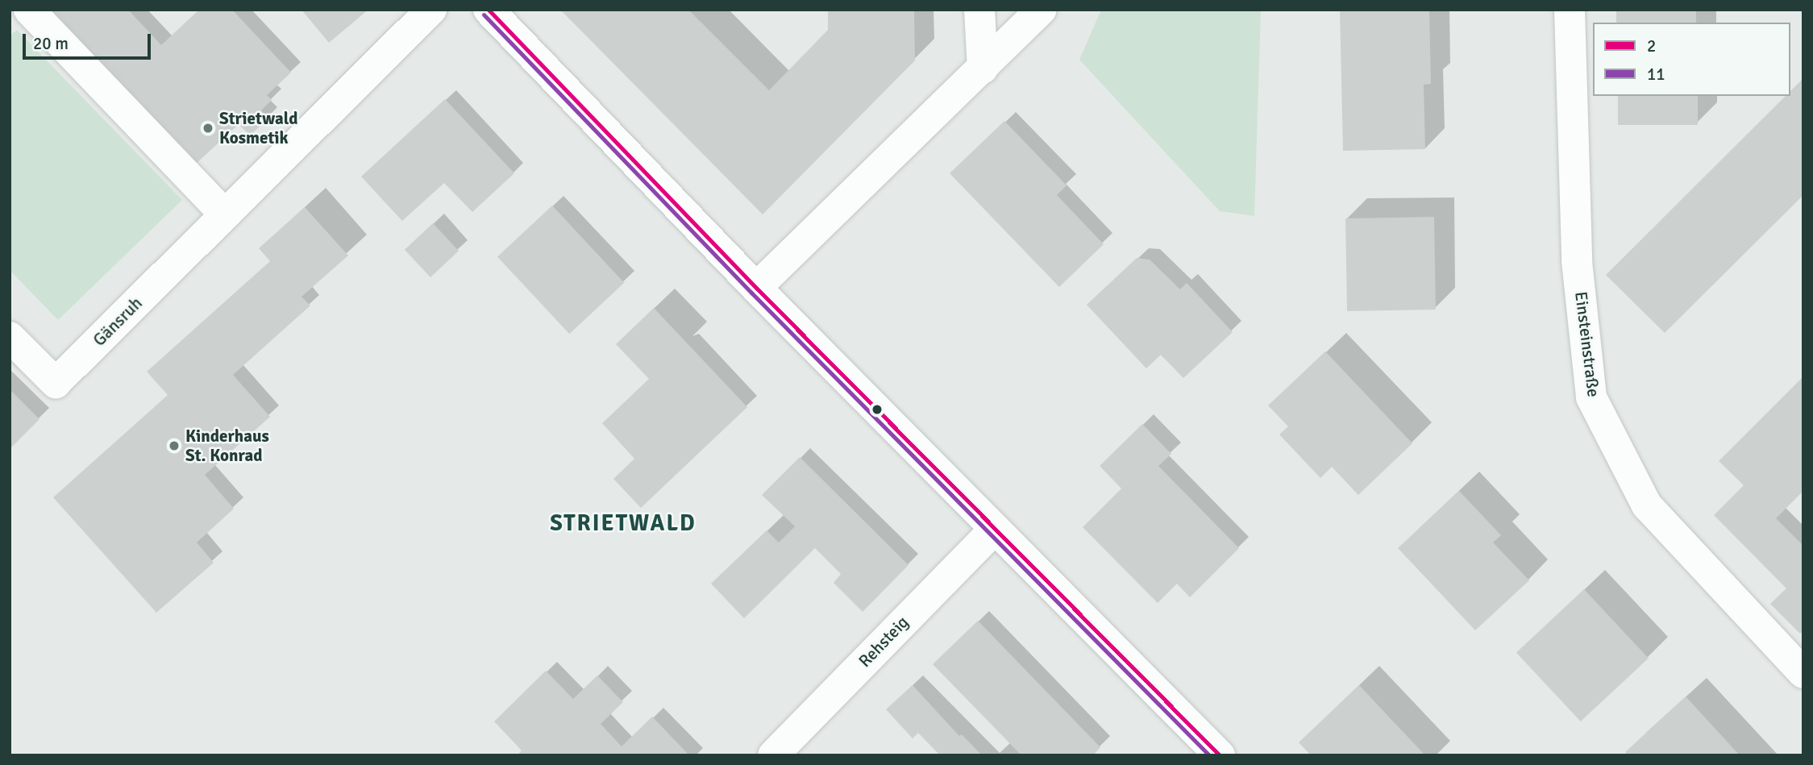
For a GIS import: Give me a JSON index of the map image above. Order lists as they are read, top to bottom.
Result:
{
  "streets": {
    "street": ["Gänsruh", "Einsteinstraße", "Rehsteig"]
  },
  "districts": ["STRIETWALD"],
  "places": ["Strietwald Kosmetik", "Kinderhaus St. Konrad"],
  "lines": ["transit line 2", "transit line 11"],
  "legend": ["2", "11"],
  "scale_bar": "20 m"
}
